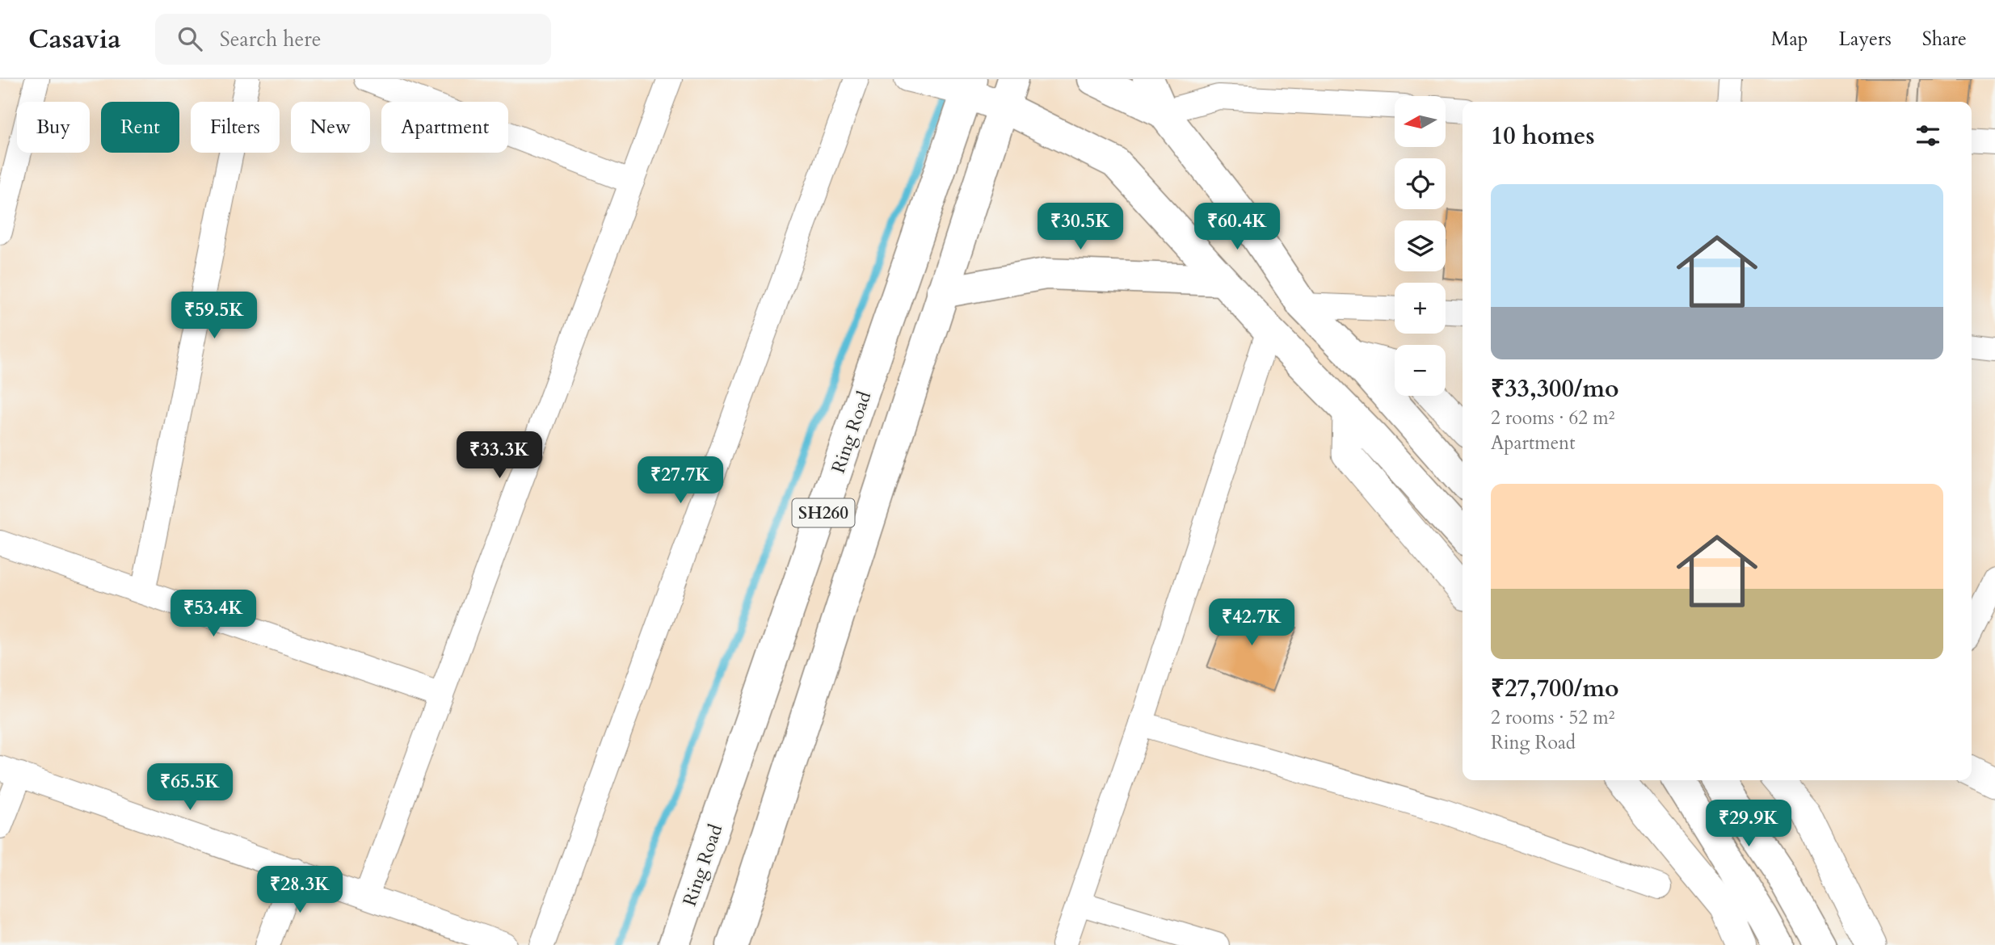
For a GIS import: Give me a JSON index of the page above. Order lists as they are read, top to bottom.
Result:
{
  "streets": {
    "main road": ["Ring Road", "SH260"]
  },
  "north": "left",
  "page": {
    "header": "Casavia",
    "search": "Search here",
    "nav": ["Map", "Layers", "Share"],
    "map_buttons": ["+", "−"],
    "chip": [
      "Buy",
      "Rent",
      "Filters",
      "New",
      "Apartment"
    ],
    "heading": "10 homes",
    "list": [
      {
        "name": "₹33,300/mo",
        "note": "2 rooms · 62 m² · Apartment"
      },
      {
        "name": "₹27,700/mo",
        "note": "2 rooms · 52 m² · Ring Road"
      }
    ],
    "price": [
      "₹30.5K",
      "₹60.4K",
      "₹59.5K",
      "₹33.3K",
      "₹27.7K",
      "₹53.4K",
      "₹42.7K",
      "₹65.5K",
      "₹29.9K",
      "₹28.3K"
    ]
  }
}
